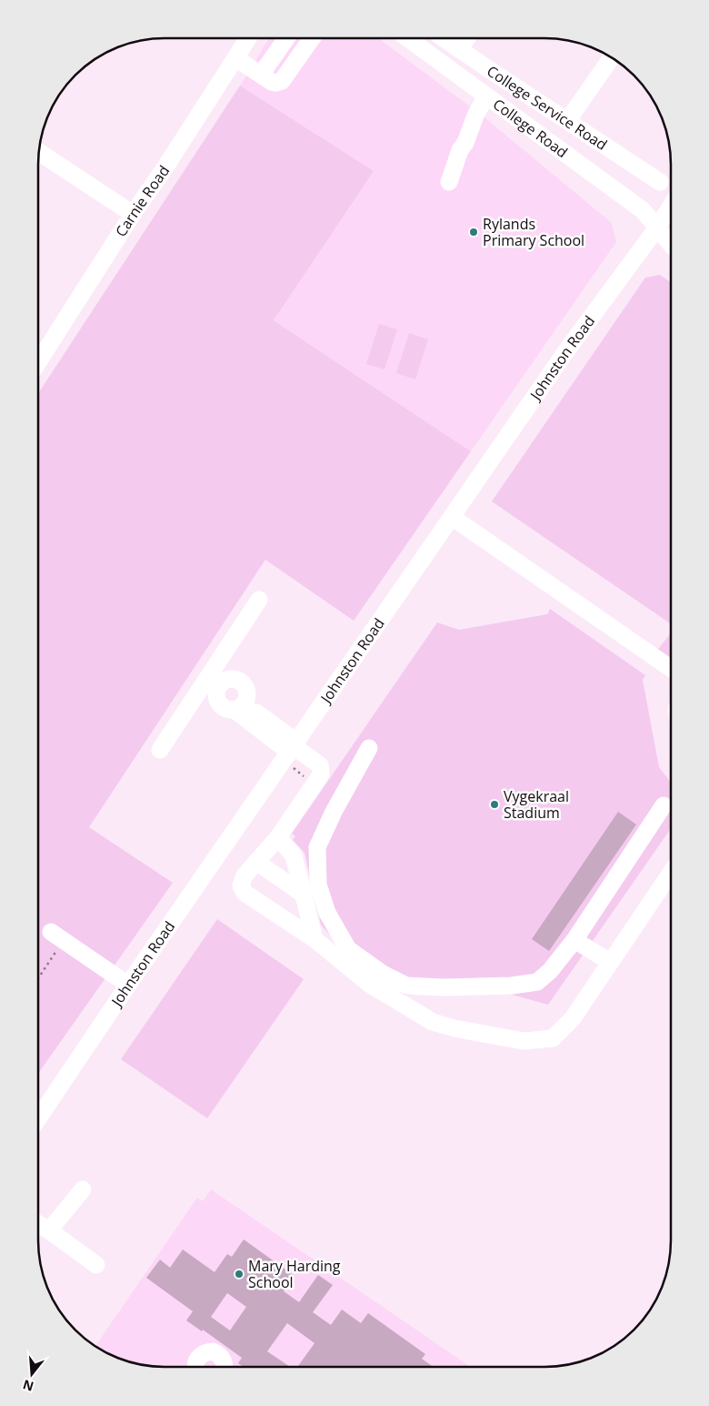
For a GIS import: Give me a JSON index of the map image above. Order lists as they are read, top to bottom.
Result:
{
  "streets": {
    "street": [
      "College Service Road",
      "College Road",
      "Carnie Road",
      "Johnston Road"
    ]
  },
  "crossings": [
    ["College Road", "Johnston Road"]
  ],
  "places": ["Rylands Primary School", "Vygekraal Stadium", "Mary Harding School"],
  "north": "bottom"
}
